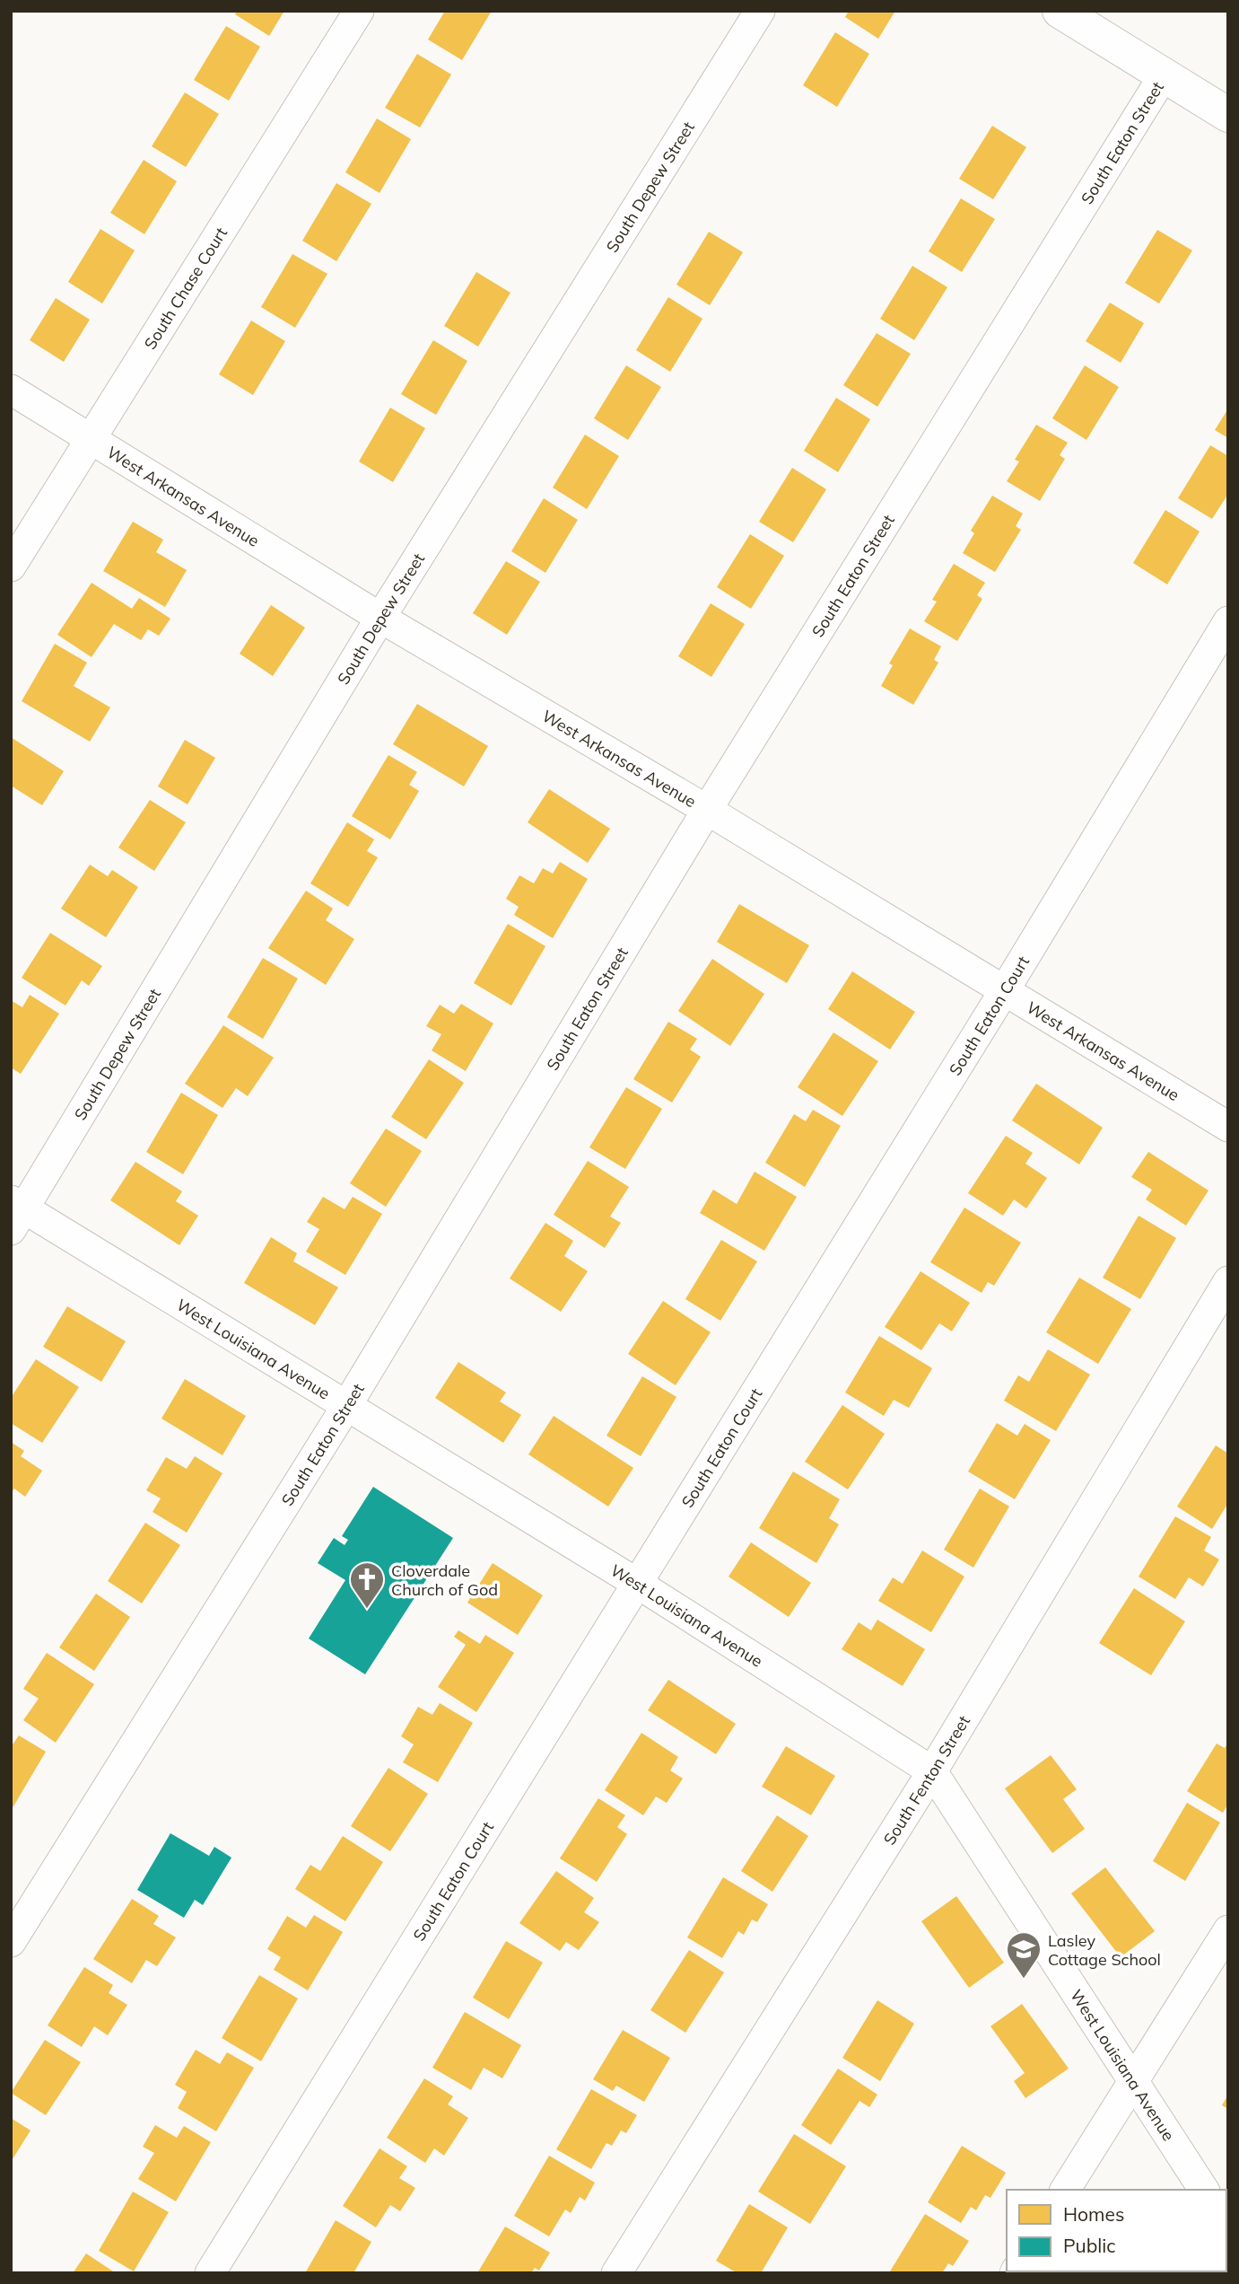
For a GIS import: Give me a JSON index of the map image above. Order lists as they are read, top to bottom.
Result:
{
  "streets": {
    "street": [
      "South Eaton Street",
      "South Depew Street",
      "South Chase Court",
      "West Arkansas Avenue",
      "South Eaton Court",
      "West Louisiana Avenue",
      "South Fenton Street"
    ]
  },
  "crossings": [
    ["South Eaton Street", "West Arkansas Avenue"],
    ["South Eaton Street", "West Louisiana Avenue"],
    ["South Depew Street", "West Arkansas Avenue"],
    ["South Depew Street", "West Louisiana Avenue"],
    ["South Chase Court", "West Arkansas Avenue"],
    ["West Arkansas Avenue", "South Eaton Court"],
    ["South Eaton Court", "West Louisiana Avenue"],
    ["West Louisiana Avenue", "South Fenton Street"]
  ],
  "places": {
    "church": ["Cloverdale Church of God"],
    "school or university": ["Lasley Cottage School"]
  },
  "legend": ["Homes", "Public"]
}
